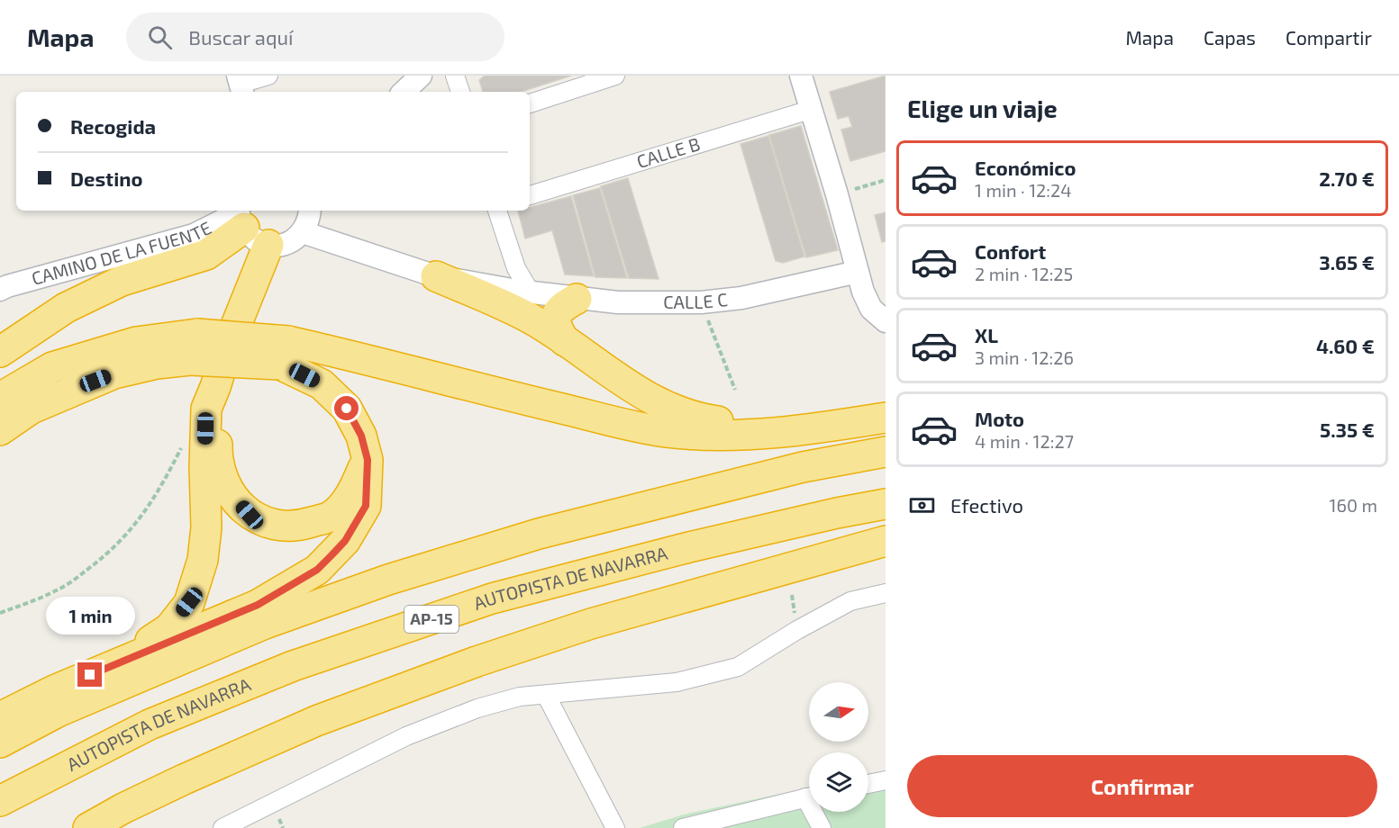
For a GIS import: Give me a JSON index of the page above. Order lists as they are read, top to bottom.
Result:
{
  "streets": {
    "highway": ["AUTOPISTA DE NAVARRA", "AP-15"],
    "street": ["CALLE B", "CAMINO DE LA FUENTE", "CALLE C"]
  },
  "north": "right",
  "page": {
    "header": "Mapa",
    "search": "Buscar aquí",
    "nav": ["Mapa", "Capas", "Compartir"],
    "heading": "Elige un viaje",
    "banner": ["Recogida", "Destino"],
    "list": [
      {
        "name": "Económico",
        "note": "1 min · 12:24",
        "value": "2.70 €"
      },
      {
        "name": "Confort",
        "note": "2 min · 12:25",
        "value": "3.65 €"
      },
      {
        "name": "XL",
        "note": "3 min · 12:26",
        "value": "4.60 €"
      },
      {
        "name": "Moto",
        "note": "4 min · 12:27",
        "value": "5.35 €"
      }
    ],
    "pay": ["Efectivo", "160 m"],
    "bubble": "1 min",
    "buttons": "Confirmar"
  }
}
